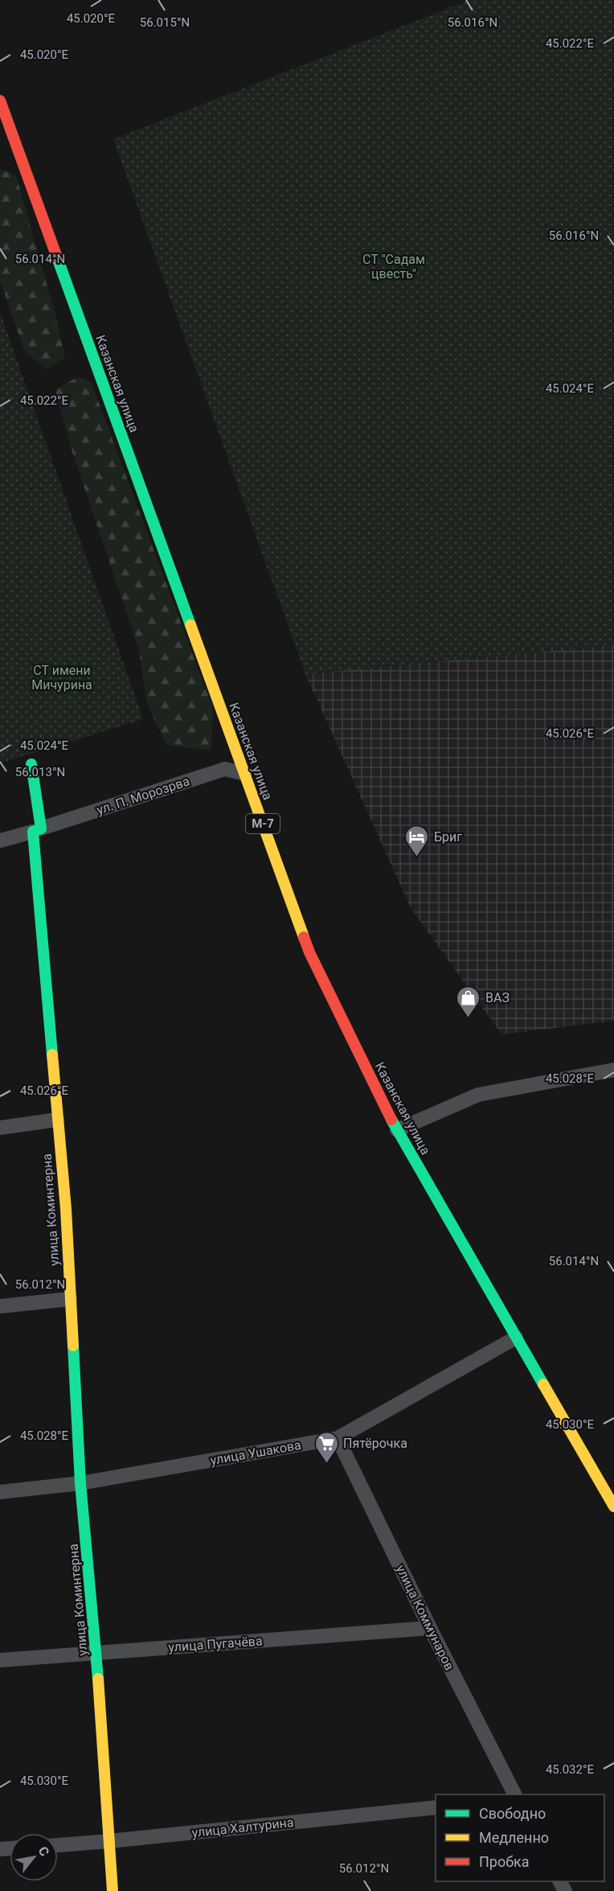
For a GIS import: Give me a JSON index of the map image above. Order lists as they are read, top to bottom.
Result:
{
  "streets": {
    "main road": ["Казанская улица", "М-7", "улица Коминтерна"],
    "street": [
      "ул. П. Морозрва",
      "улица Ушакова",
      "улица Коммунаров",
      "улица Пугачёва",
      "улица Халтурина"
    ]
  },
  "crossings": [
    ["Казанская улица", "ул. П. Морозрва"],
    ["Казанская улица", "улица Ушакова"],
    ["ул. П. Морозрва", "улица Коминтерна"],
    ["улица Коминтерна", "улица Ушакова"],
    ["улица Коминтерна", "улица Пугачёва"],
    ["улица Коминтерна", "улица Халтурина"],
    ["улица Ушакова", "улица Коммунаров"],
    ["улица Коммунаров", "улица Пугачёва"]
  ],
  "parks": ["СТ \"Садам цвесть\"", "СТ имени Мичурина"],
  "places": {
    "hotel": ["Бриг"],
    "shop": ["ВАЗ"],
    "supermarket": ["Пятёрочка"]
  },
  "legend": ["Свободно", "Медленно", "Пробка"],
  "north": "top right",
  "coordinates": [
    "45.020°E",
    "56.015°N",
    "56.016°N",
    "45.022°E",
    "56.014°N",
    "45.024°E",
    "45.026°E",
    "56.013°N",
    "45.028°E",
    "56.012°N",
    "45.030°E",
    "45.032°E"
  ]
}
